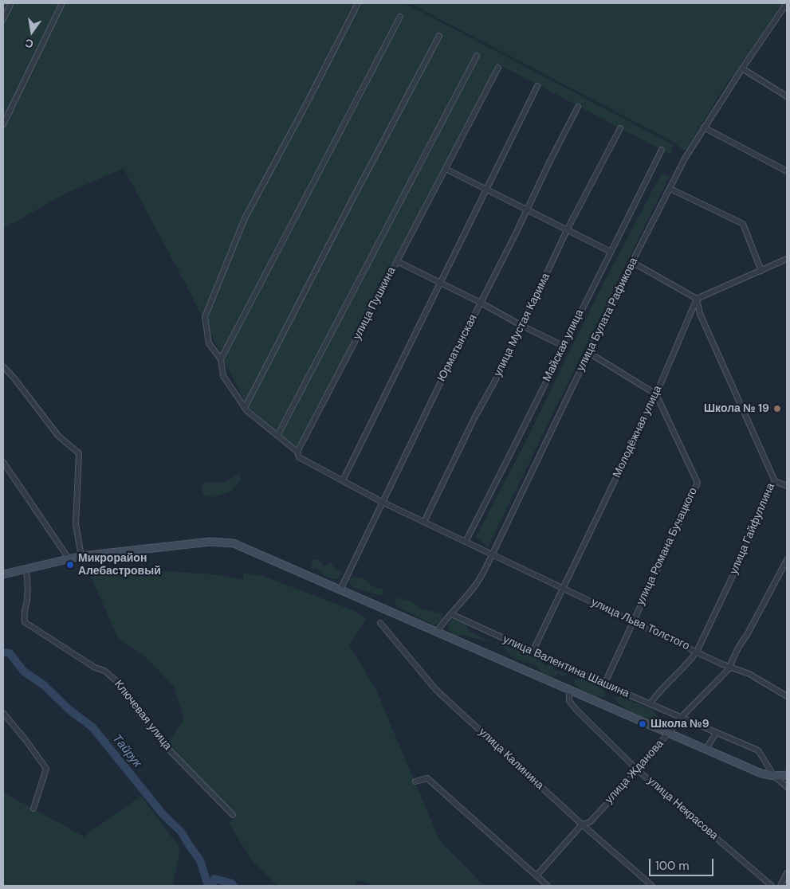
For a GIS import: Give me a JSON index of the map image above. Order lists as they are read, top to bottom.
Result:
{
  "streets": {
    "street": [
      "улица Пушкина",
      "улица Булата Рафикова",
      "улица Мустая Карима",
      "Майская улица",
      "Юрматынская",
      "Молодёжная улица",
      "улица Гайфуллина",
      "улица Романа Бучацкого",
      "улица Льва Толстого",
      "улица Валентина Шашина",
      "Ключевая улица",
      "улица Калинина",
      "улица Жданова",
      "улица Некрасова"
    ]
  },
  "crossings": [
    ["улица Булата Рафикова", "улица Льва Толстого"],
    ["улица Булата Рафикова", "улица Валентина Шашина"],
    ["улица Мустая Карима", "улица Льва Толстого"],
    ["Майская улица", "улица Льва Толстого"],
    ["Юрматынская", "улица Льва Толстого"],
    ["Молодёжная улица", "улица Гайфуллина"],
    ["Молодёжная улица", "улица Романа Бучацкого"],
    ["Молодёжная улица", "улица Льва Толстого"],
    ["Молодёжная улица", "улица Валентина Шашина"],
    ["улица Гайфуллина", "улица Льва Толстого"],
    ["улица Гайфуллина", "улица Валентина Шашина"],
    ["улица Романа Бучацкого", "улица Льва Толстого"],
    ["улица Романа Бучацкого", "улица Валентина Шашина"],
    ["улица Льва Толстого", "улица Жданова"],
    ["улица Валентина Шашина", "улица Жданова"],
    ["улица Калинина", "улица Жданова"],
    ["улица Жданова", "улица Некрасова"]
  ],
  "water": ["Тайрук"],
  "places": ["Школа № 19", "Микрорайон Алебастровый", "Школа №9"],
  "scale_bar": "100 m",
  "north": "bottom"
}
